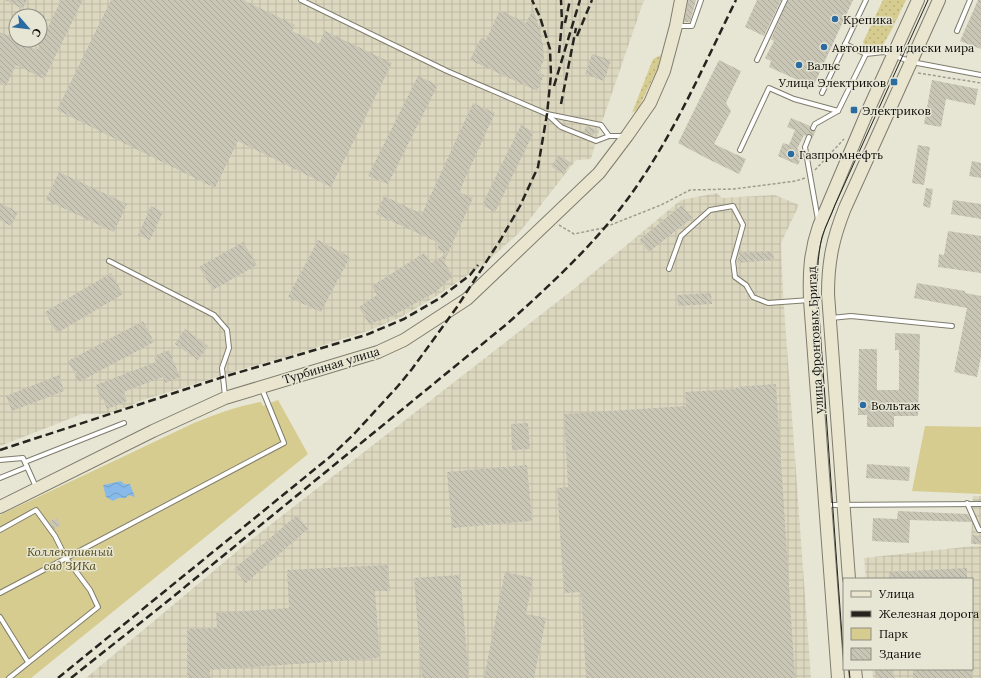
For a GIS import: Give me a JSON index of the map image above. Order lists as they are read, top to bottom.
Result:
{
  "streets": {
    "main road": ["улица Фронтовых Бригад", "Турбинная улица"]
  },
  "parks": ["Коллективный сад ЗИКа"],
  "places": {
    "other": [
      "Крепика",
      "Автошины и диски мира",
      "Вальс",
      "Газпромнефть",
      "Вольтаж"
    ],
    "transit": ["Улица Электриков", "Электриков"]
  },
  "legend": [
    "Улица",
    "Железная дорога",
    "Парк",
    "Здание"
  ],
  "north": "bottom right"
}
